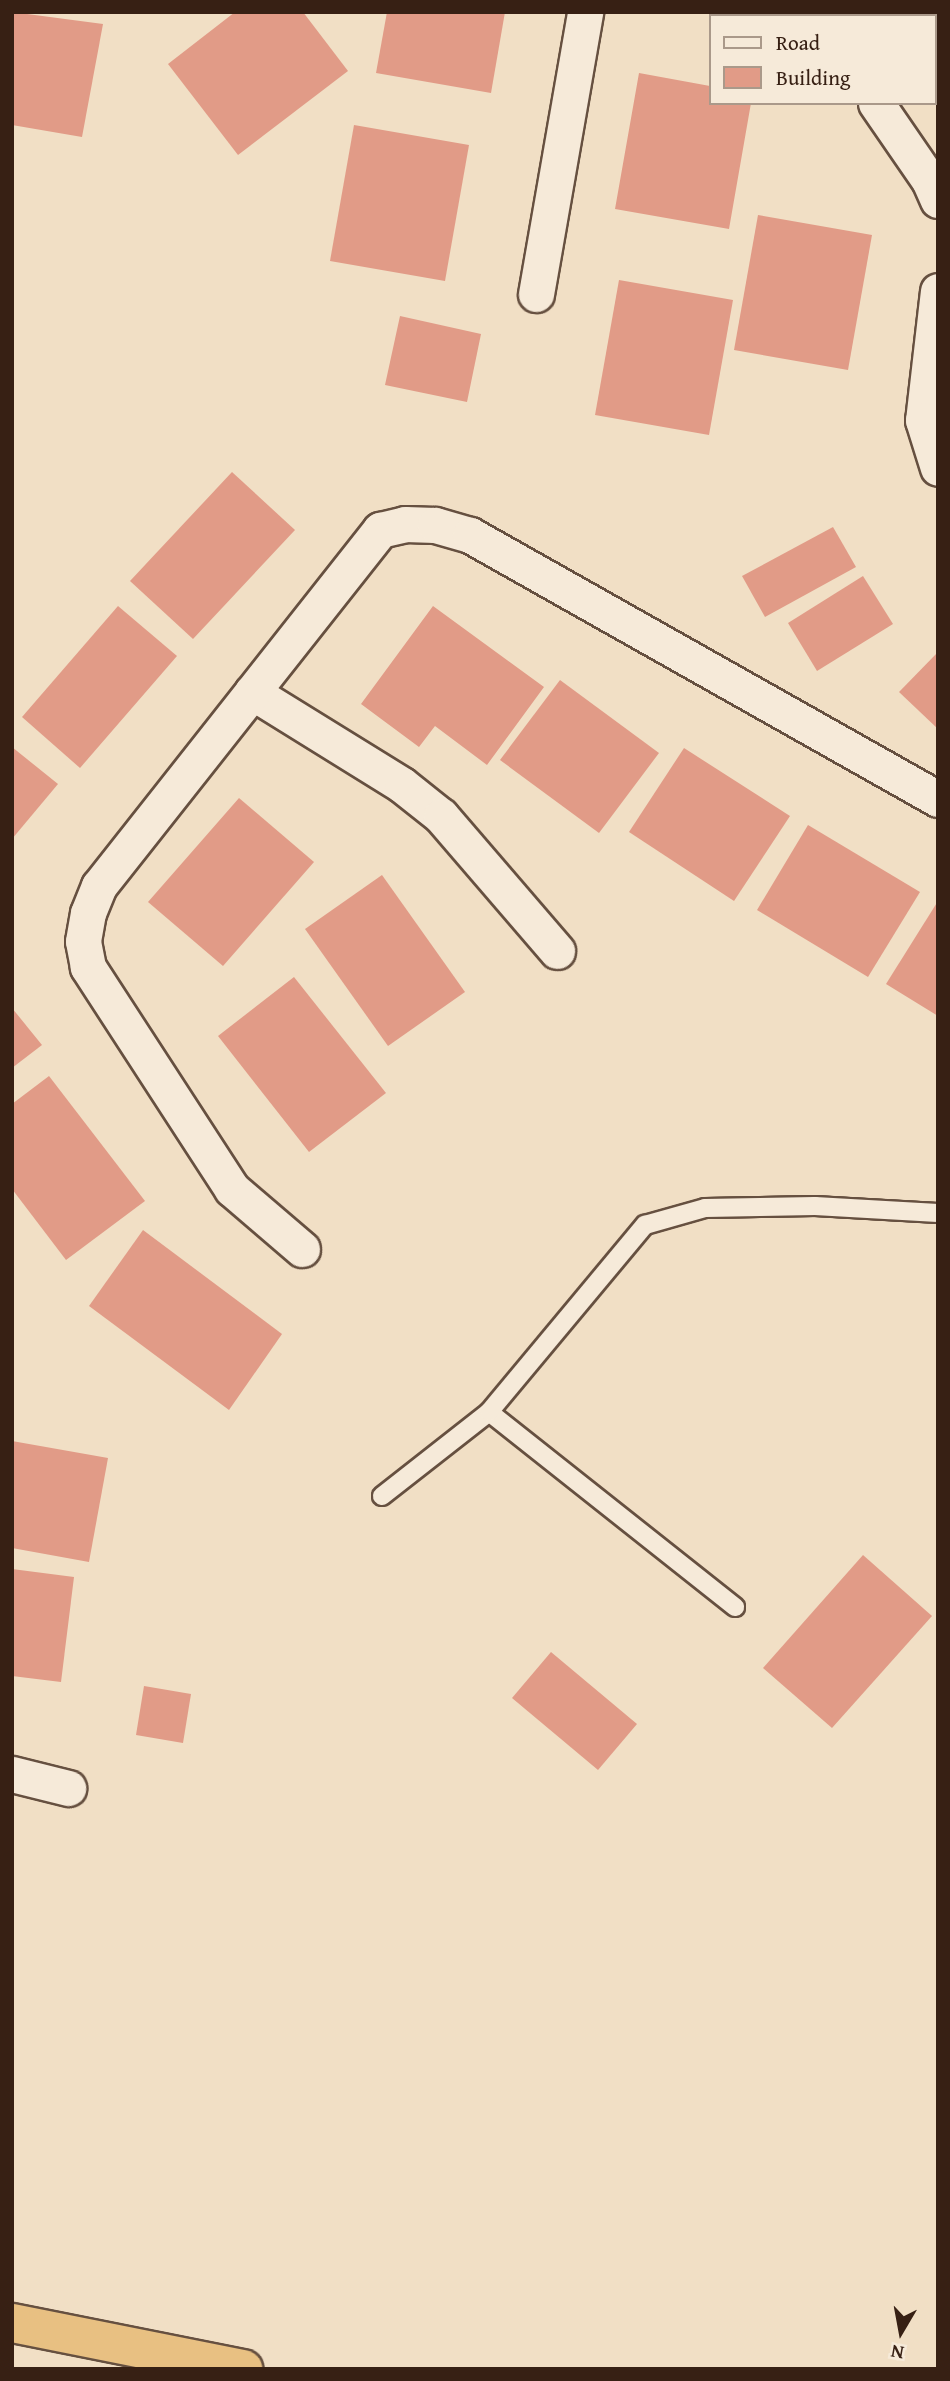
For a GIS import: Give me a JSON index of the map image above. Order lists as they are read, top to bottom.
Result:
{
  "legend": ["Road", "Building"],
  "north": "bottom"
}
